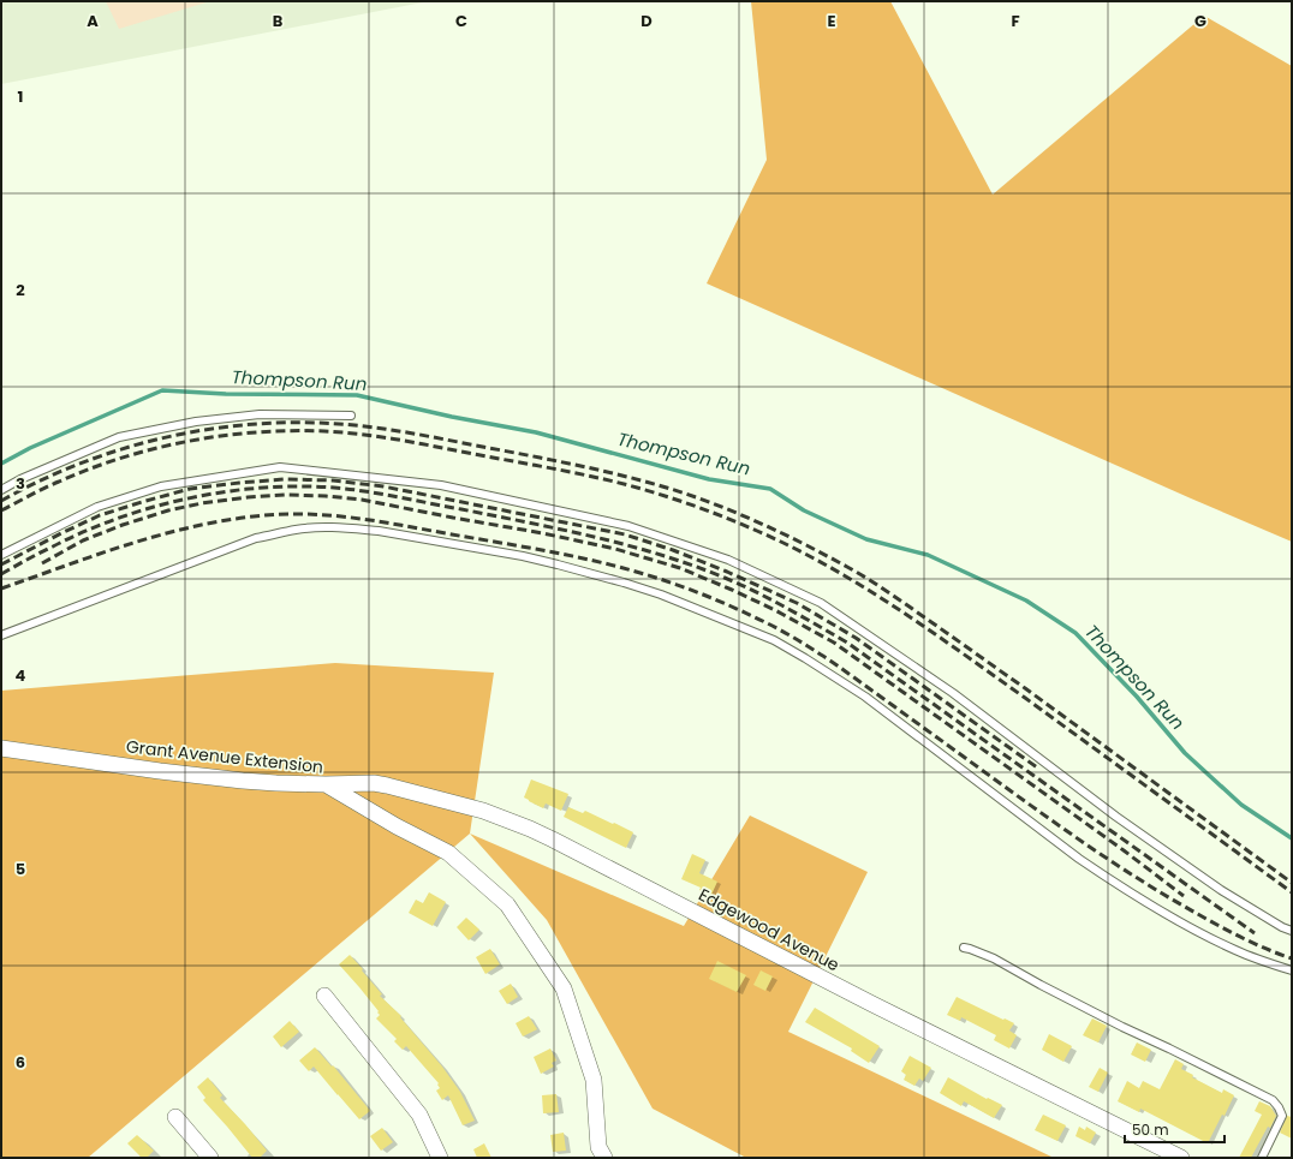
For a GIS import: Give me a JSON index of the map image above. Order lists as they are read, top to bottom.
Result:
{
  "streets": {
    "street": ["Grant Avenue Extension", "Edgewood Avenue"]
  },
  "crossings": [
    ["Grant Avenue Extension", "Edgewood Avenue"]
  ],
  "water": ["Thompson Run"],
  "scale_bar": "50 m",
  "grid": {
    "columns": [
      "A",
      "B",
      "C",
      "D",
      "E",
      "F",
      "G"
    ],
    "rows": [
      "1",
      "2",
      "3",
      "4",
      "5",
      "6"
    ]
  }
}
